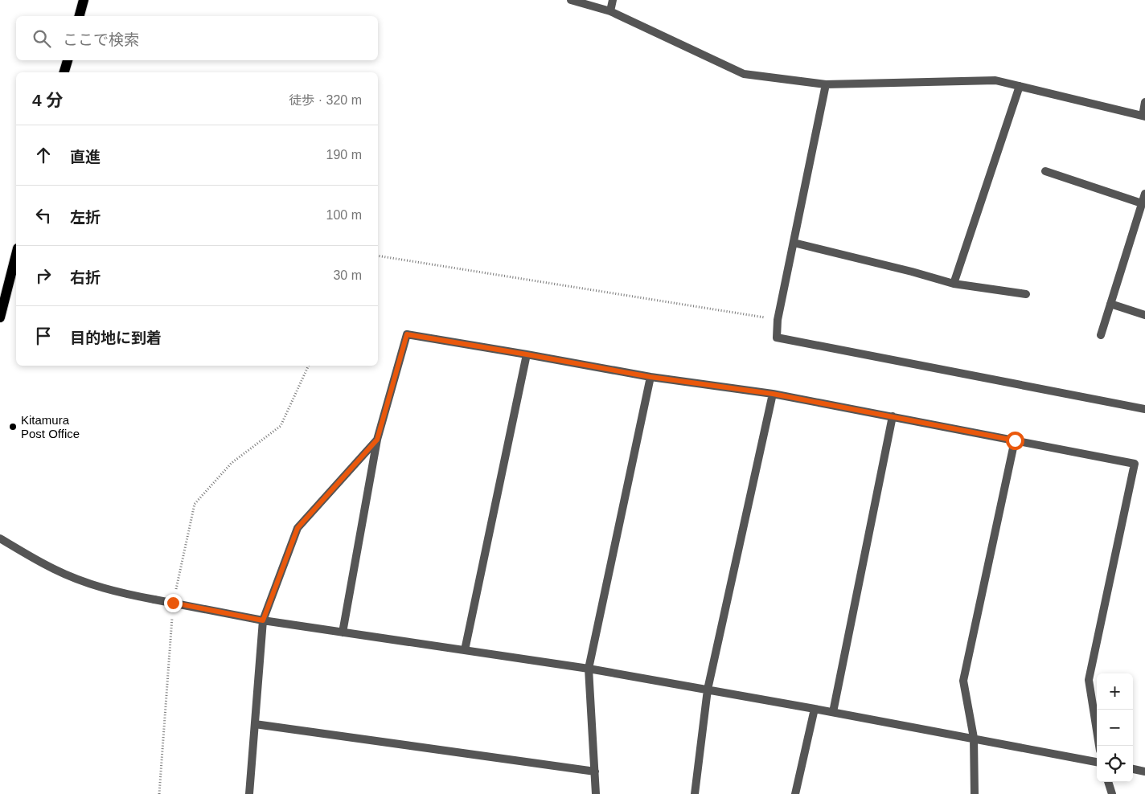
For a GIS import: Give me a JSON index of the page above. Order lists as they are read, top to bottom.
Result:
{
  "places": ["Kitamura Post Office"],
  "page": {
    "search": "ここで検索",
    "heading": ["4 分", "徒歩 · 320 m"],
    "list": [
      ["直進", "190 m"],
      ["左折", "100 m"],
      ["右折", "30 m"],
      "目的地に到着"
    ],
    "map_buttons": ["+", "−"]
  }
}
